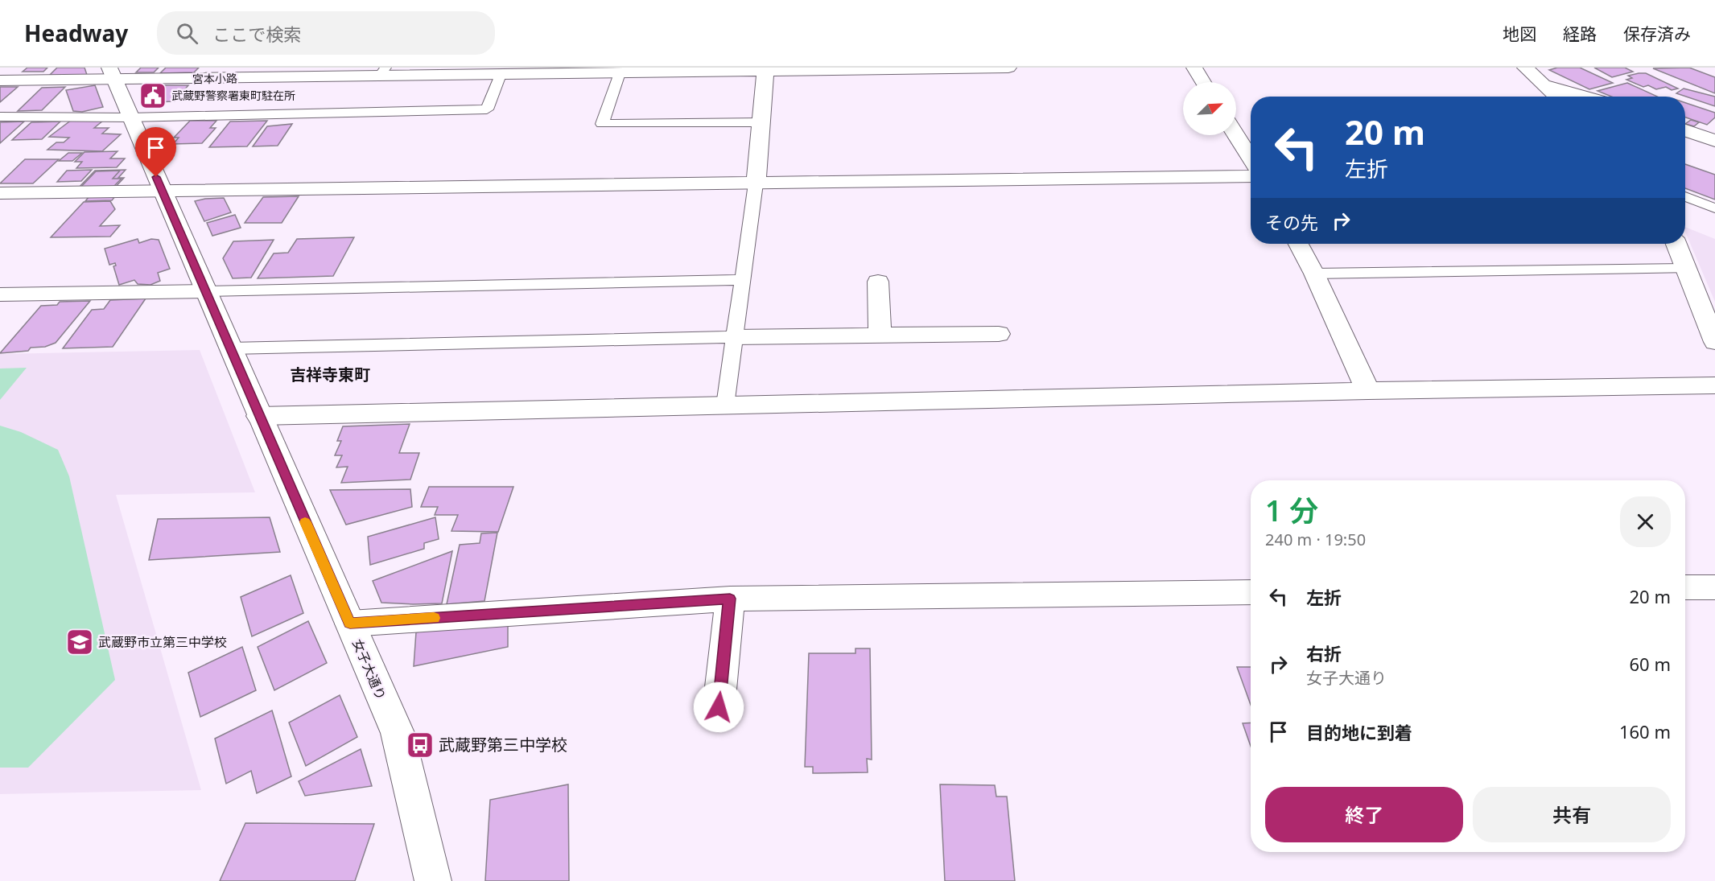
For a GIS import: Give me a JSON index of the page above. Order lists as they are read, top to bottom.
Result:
{
  "streets": {
    "street": ["宮本小路", "女子大通り"]
  },
  "crossings": [
    ["宮本小路", "女子大通り"]
  ],
  "districts": ["吉祥寺東町"],
  "places": {
    "public building": ["武蔵野警察署東町駐在所"],
    "school or university": ["武蔵野市立第三中学校"],
    "bus stop": ["武蔵野第三中学校"]
  },
  "north": "top right",
  "page": {
    "header": "Headway",
    "search": "ここで検索",
    "nav": ["地図", "経路", "保存済み"],
    "turn": ["20 m", "左折"],
    "then": "その先",
    "heading": ["1 分", "240 m · 19:50"],
    "list": [
      {
        "name": "左折",
        "value": "20 m"
      },
      {
        "name": "右折",
        "note": "女子大通り",
        "value": "60 m"
      },
      {
        "name": "目的地に到着",
        "value": "160 m"
      }
    ],
    "buttons": ["終了", "共有"]
  }
}
